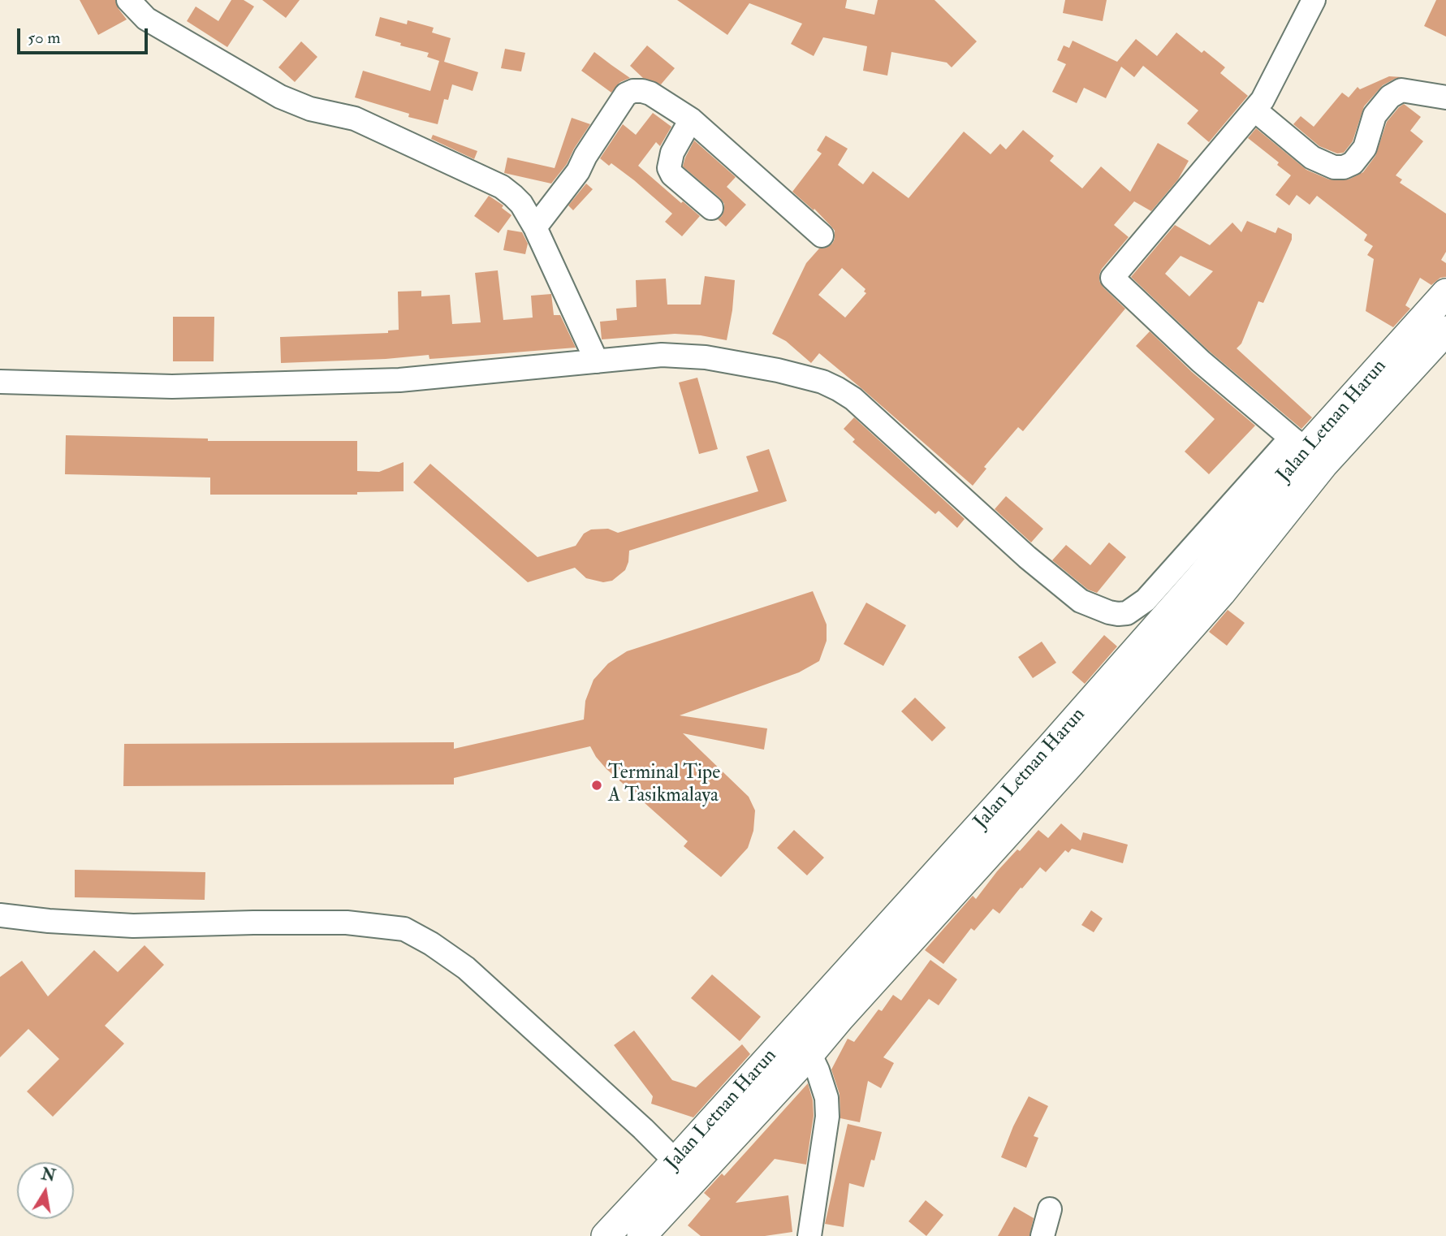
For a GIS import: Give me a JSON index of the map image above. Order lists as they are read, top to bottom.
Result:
{
  "streets": {
    "main road": ["Jalan Letnan Harun"]
  },
  "places": ["Terminal Tipe A Tasikmalaya"],
  "scale_bar": "50 m",
  "north": "top"
}
